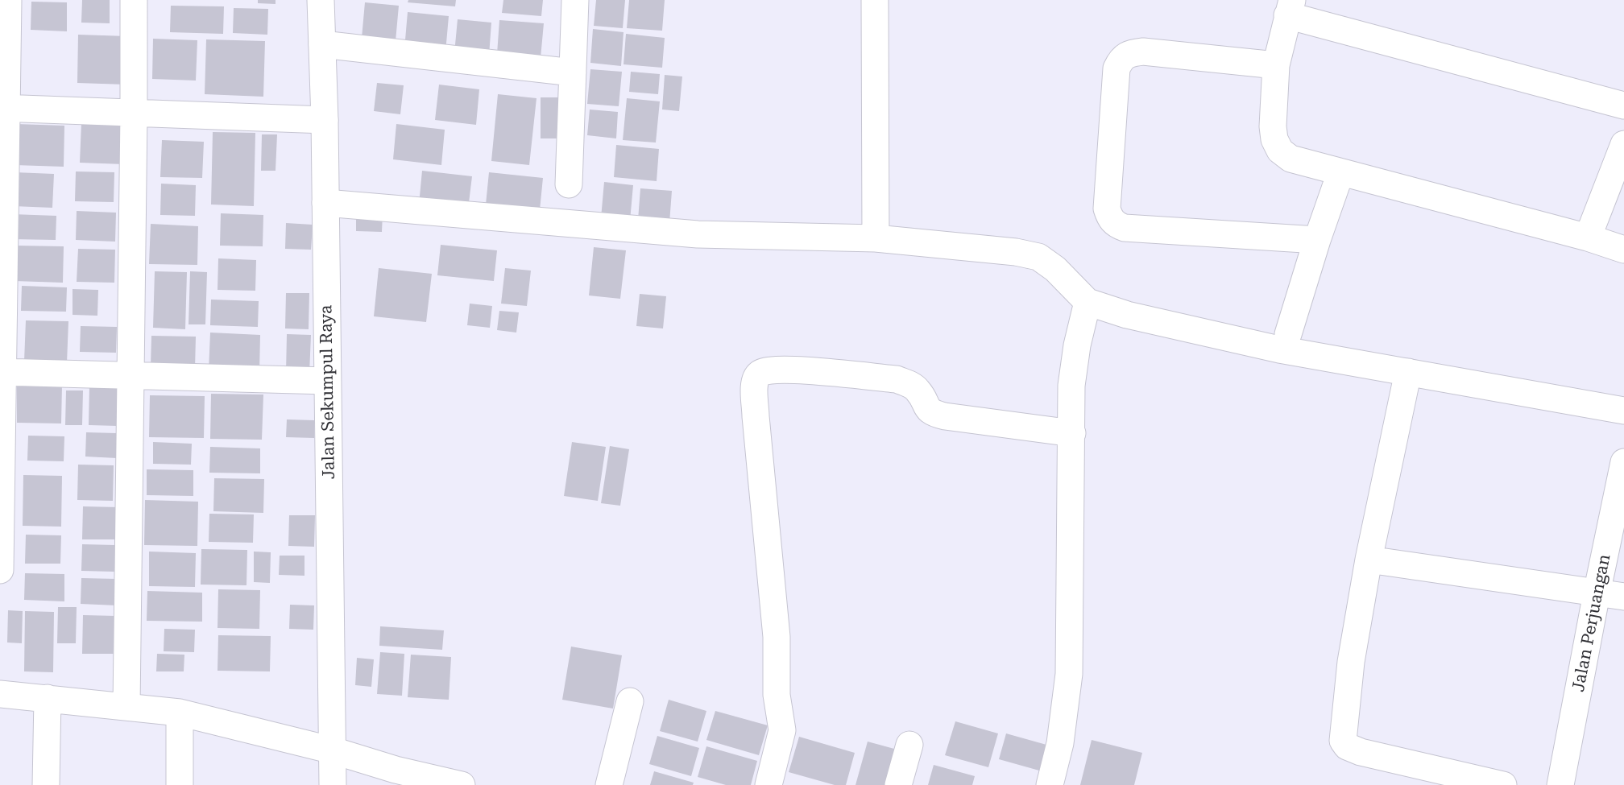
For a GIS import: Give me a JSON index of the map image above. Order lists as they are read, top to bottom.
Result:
{
  "streets": {
    "street": ["Jalan Sekumpul Raya", "Jalan Perjuangan"]
  }
}
